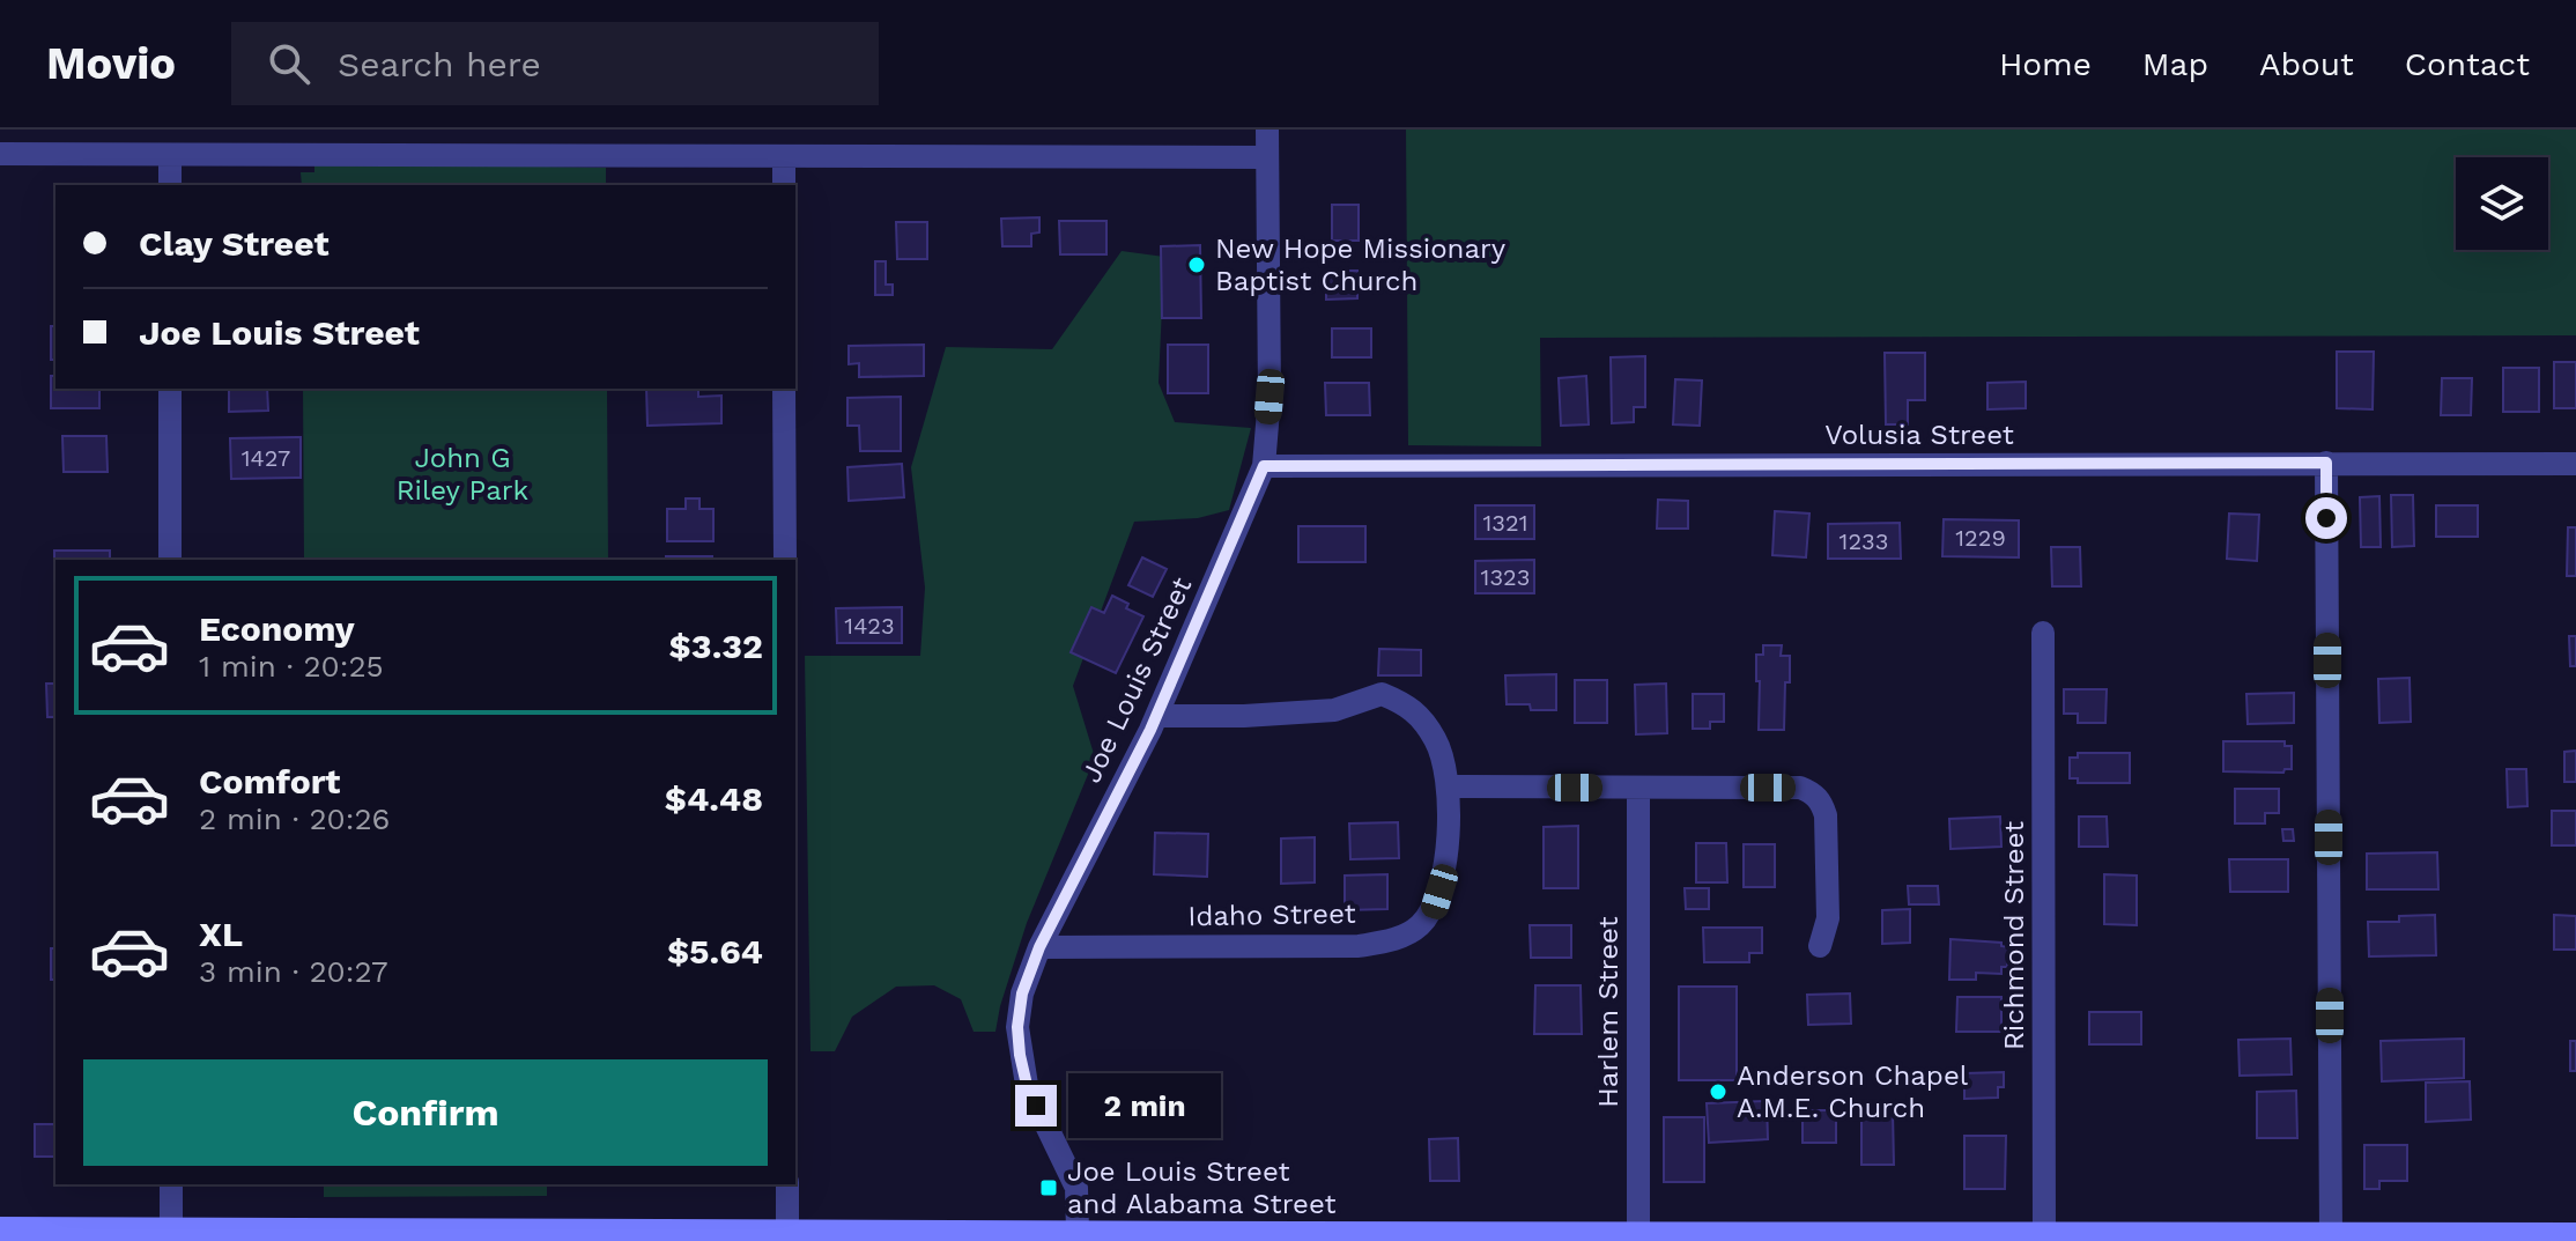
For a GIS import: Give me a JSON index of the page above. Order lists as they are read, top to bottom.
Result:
{
  "streets": {
    "street": [
      "Volusia Street",
      "Joe Louis Street",
      "Idaho Street",
      "Richmond Street",
      "Harlem Street"
    ]
  },
  "crossings": [
    ["Volusia Street", "Joe Louis Street"],
    ["Joe Louis Street", "Idaho Street"]
  ],
  "parks": ["John G Riley Park"],
  "places": {
    "other": ["New Hope Missionary Baptist Church", "Anderson Chapel A.M.E. Church"],
    "transit": ["Joe Louis Street and Alabama Street"]
  },
  "house_numbers": [
    "1427",
    "1321",
    "1229",
    "1233",
    "1323",
    "1423"
  ],
  "page": {
    "header": "Movio",
    "search": "Search here",
    "nav": [
      "Home",
      "Map",
      "About",
      "Contact"
    ],
    "banner": ["Clay Street", "Joe Louis Street"],
    "list": [
      {
        "name": "Economy",
        "note": "1 min · 20:25",
        "value": "$3.32"
      },
      {
        "name": "Comfort",
        "note": "2 min · 20:26",
        "value": "$4.48"
      },
      {
        "name": "XL",
        "note": "3 min · 20:27",
        "value": "$5.64"
      }
    ],
    "buttons": "Confirm",
    "bubble": "2 min"
  }
}
